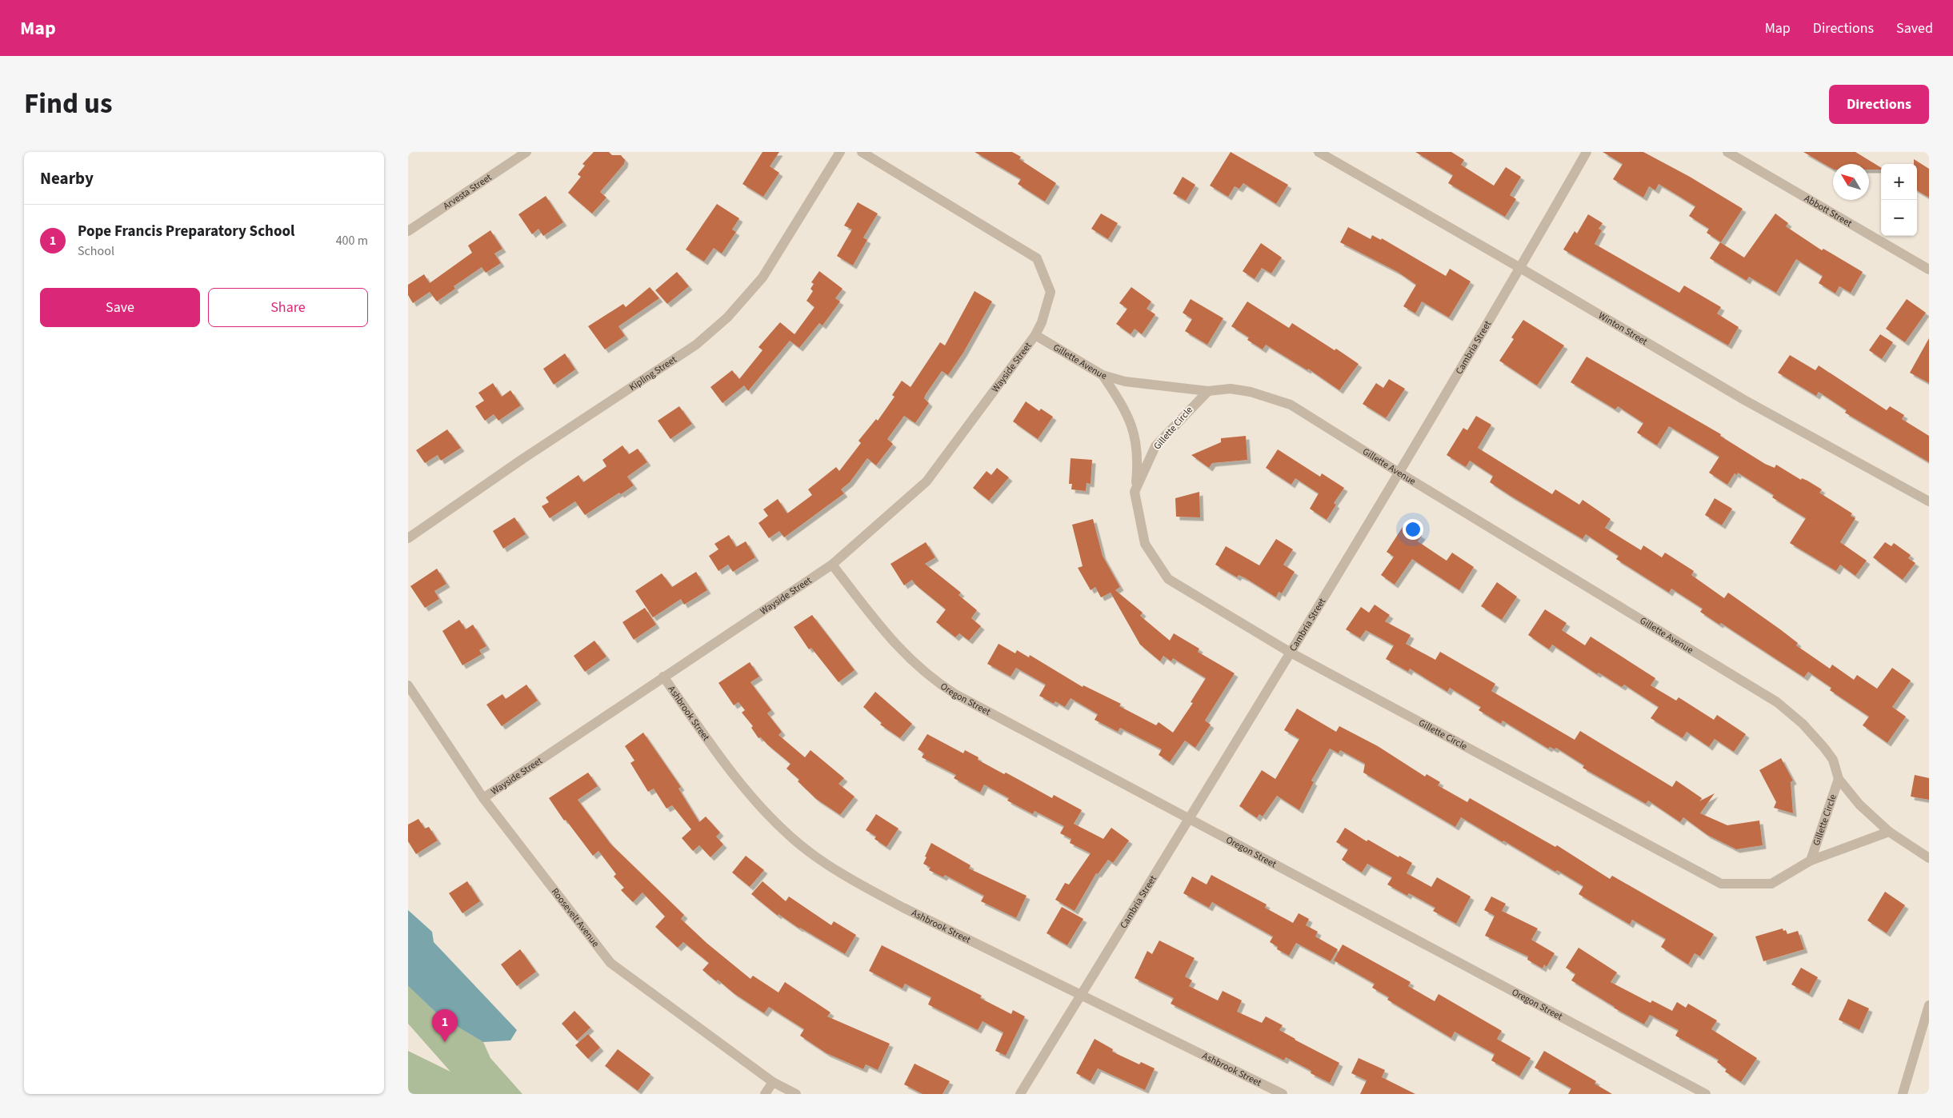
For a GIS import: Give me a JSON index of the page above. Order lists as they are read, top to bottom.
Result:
{
  "streets": {
    "street": [
      "Arvesta Street",
      "Abbott Street",
      "Winton Street",
      "Cambria Street",
      "Gillette Avenue",
      "Wayside Street",
      "Kipling Street",
      "Gillette Circle",
      "Oregon Street",
      "Ashbrook Street",
      "Roosevelt Avenue"
    ]
  },
  "crossings": [
    ["Winton Street", "Cambria Street"],
    ["Cambria Street", "Gillette Avenue"],
    ["Cambria Street", "Gillette Circle"],
    ["Cambria Street", "Oregon Street"],
    ["Cambria Street", "Ashbrook Street"],
    ["Gillette Avenue", "Wayside Street"],
    ["Gillette Avenue", "Gillette Circle"],
    ["Wayside Street", "Oregon Street"],
    ["Wayside Street", "Ashbrook Street"],
    ["Wayside Street", "Roosevelt Avenue"]
  ],
  "north": "top left",
  "page": {
    "header": "Map",
    "nav": ["Map", "Directions", "Saved"],
    "title": "Find us",
    "buttons": [
      "Directions",
      ["Save", "Share"]
    ],
    "heading": "Nearby",
    "map_buttons": ["+", "−"],
    "list": [
      {
        "mark": "1",
        "name": "Pope Francis Preparatory School",
        "note": "School",
        "value": "400 m"
      }
    ],
    "pins": "1"
  }
}
